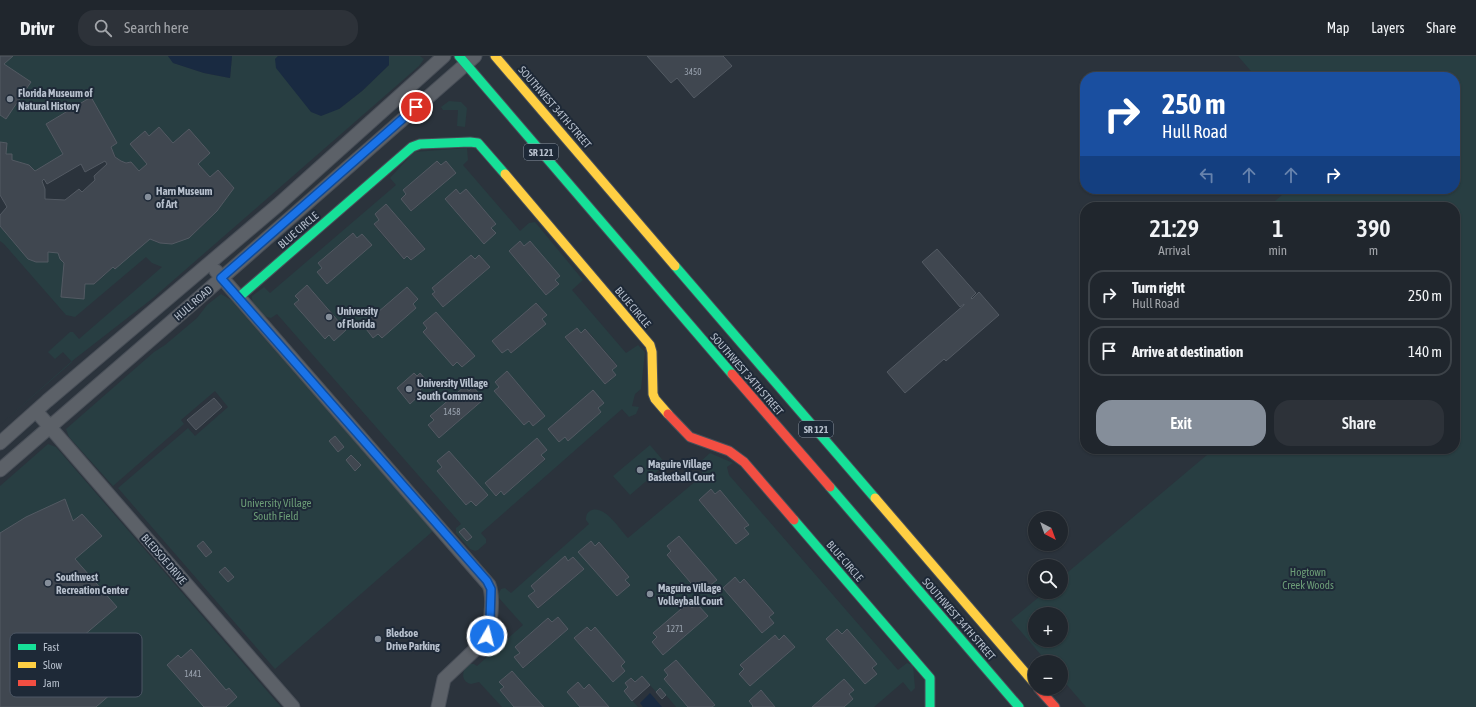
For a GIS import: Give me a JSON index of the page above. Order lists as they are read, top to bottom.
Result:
{
  "streets": {
    "main road": ["SOUTHWEST 34TH STREET", "SR 121", "BLUE CIRCLE"],
    "street": ["HULL ROAD", "BLEDSOE DRIVE"]
  },
  "crossings": [
    ["SOUTHWEST 34TH STREET", "HULL ROAD"],
    ["HULL ROAD", "BLEDSOE DRIVE"]
  ],
  "parks": ["University Village South Field", "Hogtown Creek Woods"],
  "places": [
    "Florida Museum of Natural History",
    "Harn Museum of Art",
    "University of Florida",
    "University Village South Commons",
    "Maguire Village Basketball Court",
    "Southwest Recreation Center",
    "Maguire Village Volleyball Court",
    "Bledsoe Drive Parking"
  ],
  "house_numbers": [
    "3450",
    "1458",
    "1271",
    "1441"
  ],
  "legend": ["Fast", "Slow", "Jam"],
  "north": "bottom right",
  "page": {
    "header": "Drivr",
    "search": "Search here",
    "nav": ["Map", "Layers", "Share"],
    "turn": ["250 m", "Hull Road"],
    "eta": [
      "21:29",
      "Arrival",
      "1",
      "min",
      "390",
      "m"
    ],
    "list": [
      {
        "name": "Turn right",
        "note": "Hull Road",
        "value": "250 m"
      },
      {
        "name": "Arrive at destination",
        "value": "140 m"
      }
    ],
    "buttons": ["Exit", "Share"],
    "map_buttons": ["+", "−"]
  }
}
